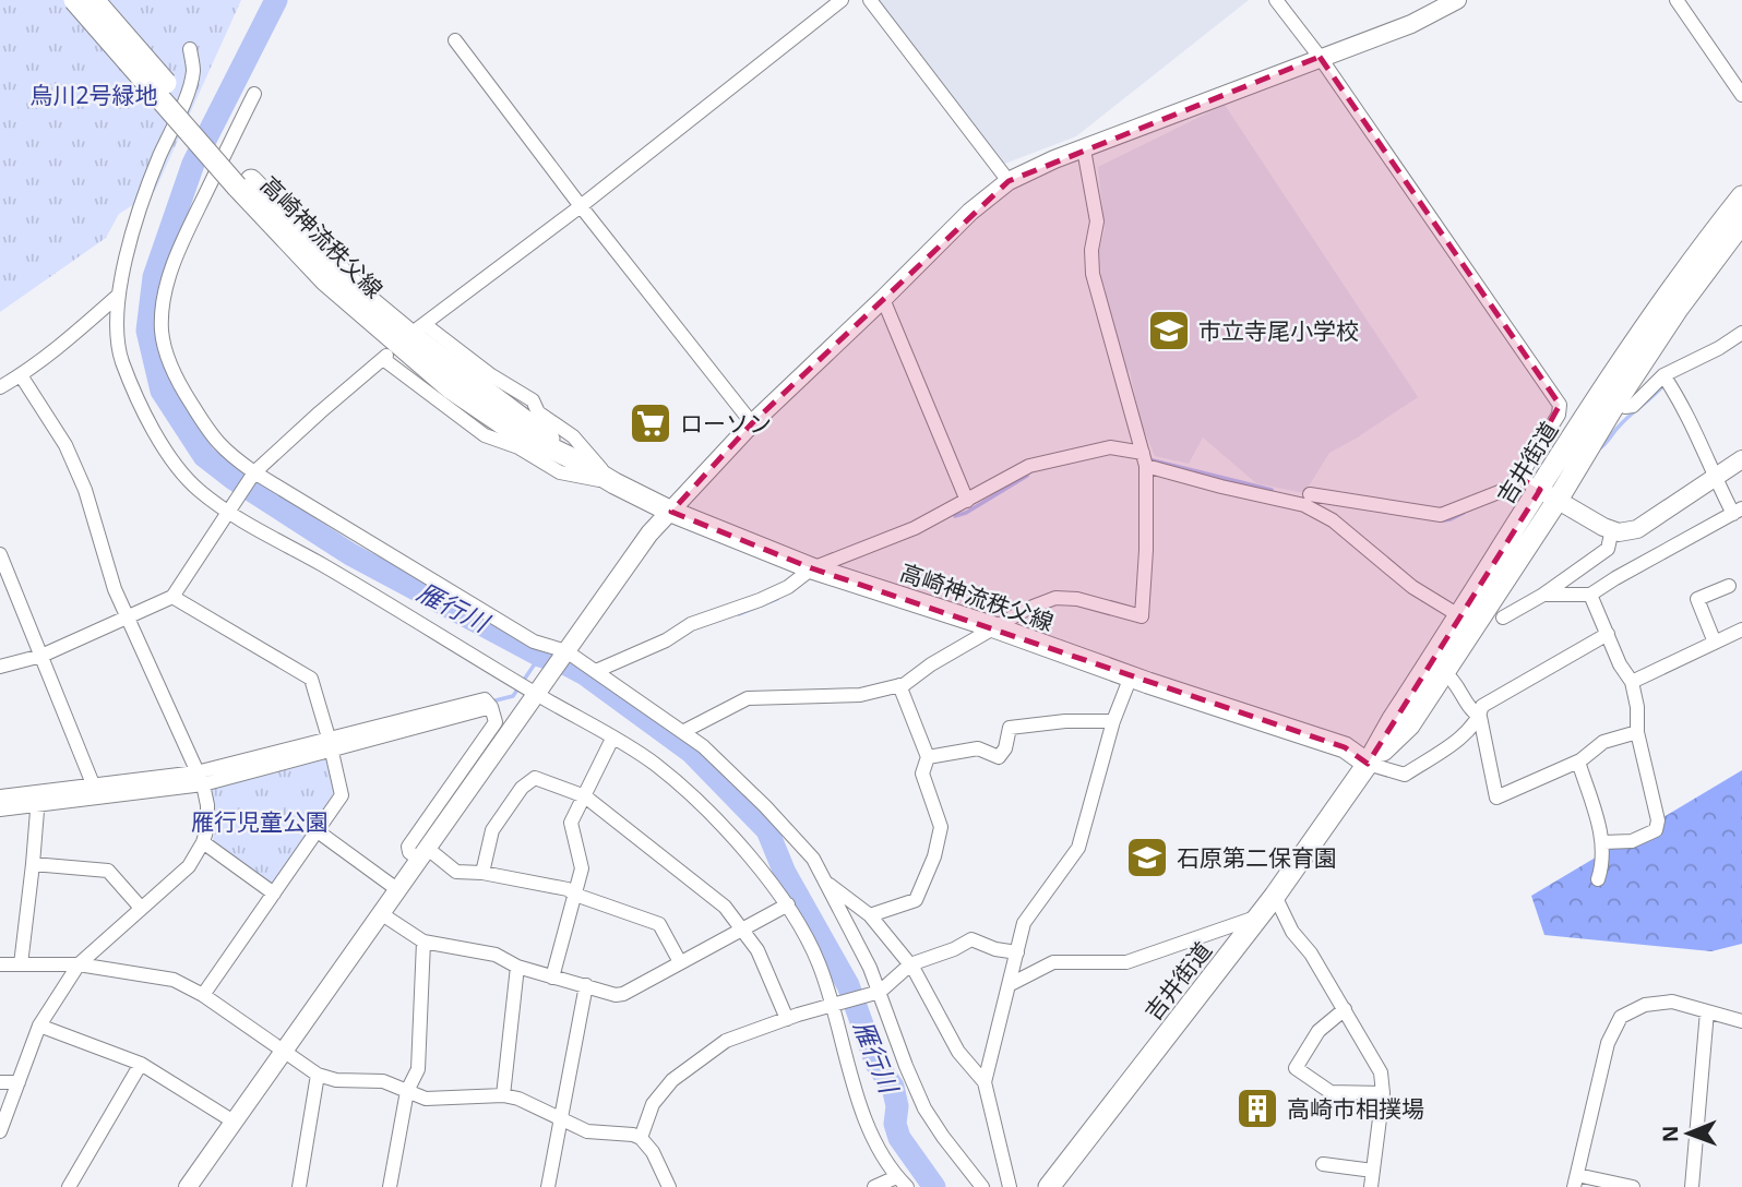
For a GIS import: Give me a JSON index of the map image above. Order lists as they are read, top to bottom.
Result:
{
  "streets": {
    "main road": ["高崎神流秩父線", "吉井街道"]
  },
  "crossings": [
    ["高崎神流秩父線", "吉井街道"]
  ],
  "water": ["雁行川"],
  "parks": ["烏川2号緑地", "雁行児童公園"],
  "places": {
    "school or university": ["市立寺尾小学校", "石原第二保育園"],
    "supermarket": ["ローソン"],
    "building": ["高崎市相撲場"]
  },
  "north": "left"
}
